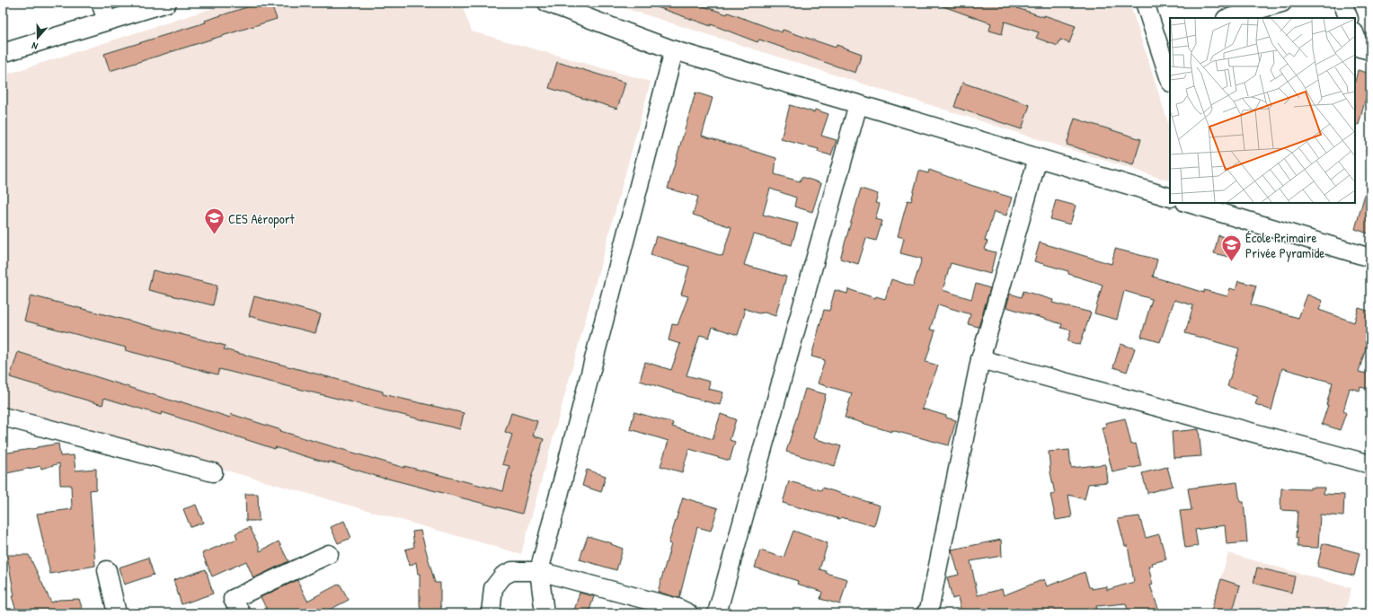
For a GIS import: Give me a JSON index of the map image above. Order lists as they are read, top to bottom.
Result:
{
  "places": {
    "school or university": ["CES Aéroport", "École Primaire Privée Pyramide"]
  },
  "north": "bottom"
}
